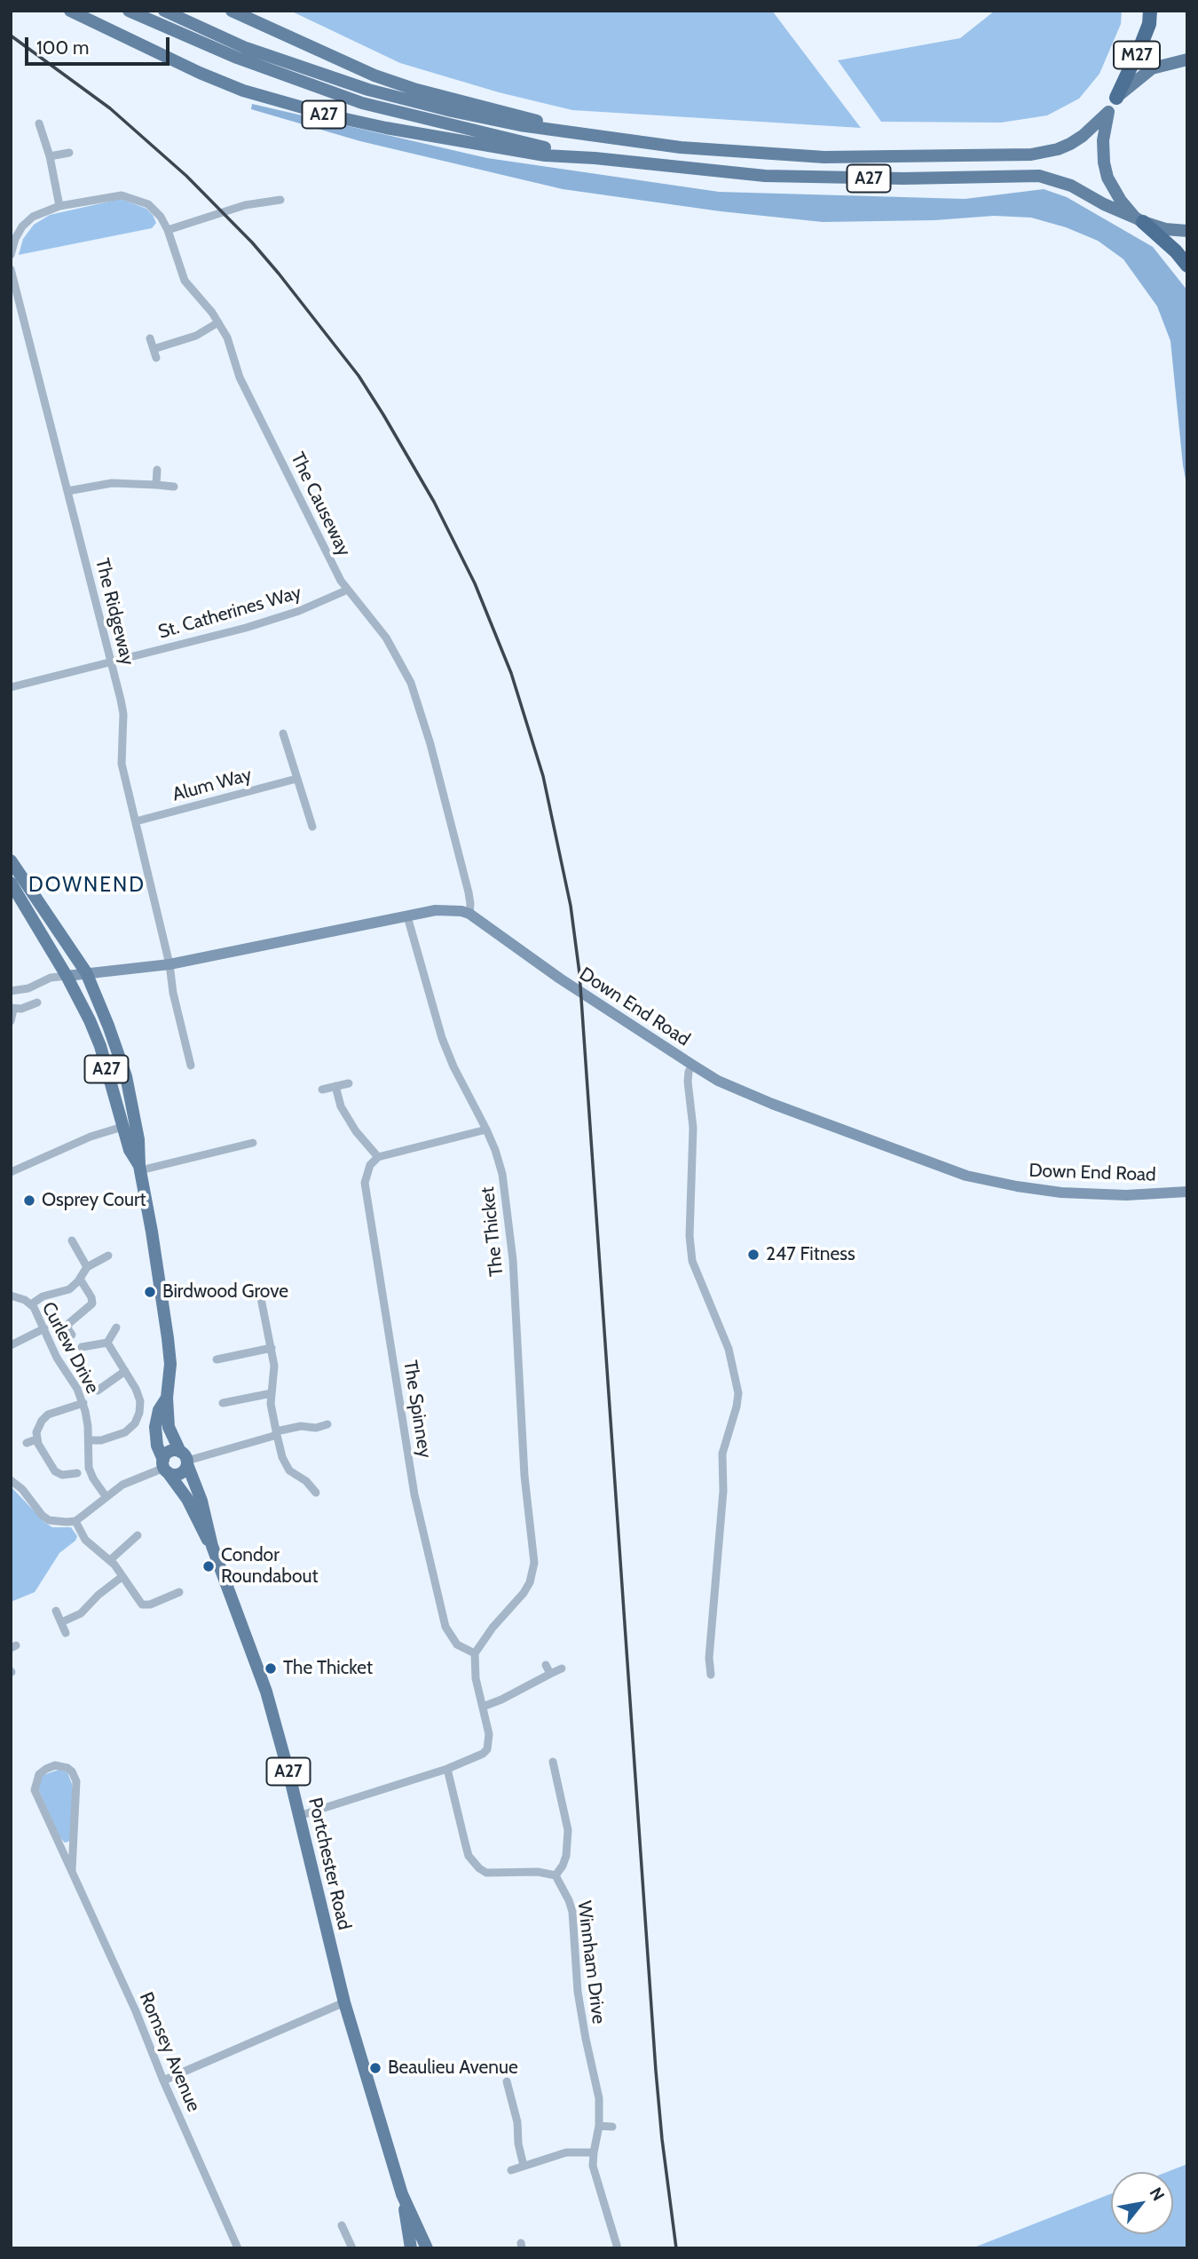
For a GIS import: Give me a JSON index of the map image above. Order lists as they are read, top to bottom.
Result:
{
  "streets": {
    "highway": ["M27"],
    "main road": ["A27", "Portchester Road"],
    "street": [
      "The Causeway",
      "The Ridgeway",
      "St. Catherines Way",
      "Alum Way",
      "Down End Road",
      "The Thicket",
      "Curlew Drive",
      "The Spinney",
      "Winnham Drive",
      "Romsey Avenue"
    ]
  },
  "crossings": [
    ["M27", "A27"],
    ["A27", "Portchester Road"],
    ["The Causeway", "St. Catherines Way"],
    ["The Causeway", "Down End Road"],
    ["The Ridgeway", "St. Catherines Way"],
    ["The Ridgeway", "Alum Way"],
    ["The Thicket", "The Spinney"]
  ],
  "districts": ["DOWNEND"],
  "places": [
    "Osprey Court",
    "247 Fitness",
    "Birdwood Grove",
    "Condor Roundabout",
    "The Thicket",
    "Beaulieu Avenue"
  ],
  "scale_bar": "100 m",
  "north": "top right"
}
